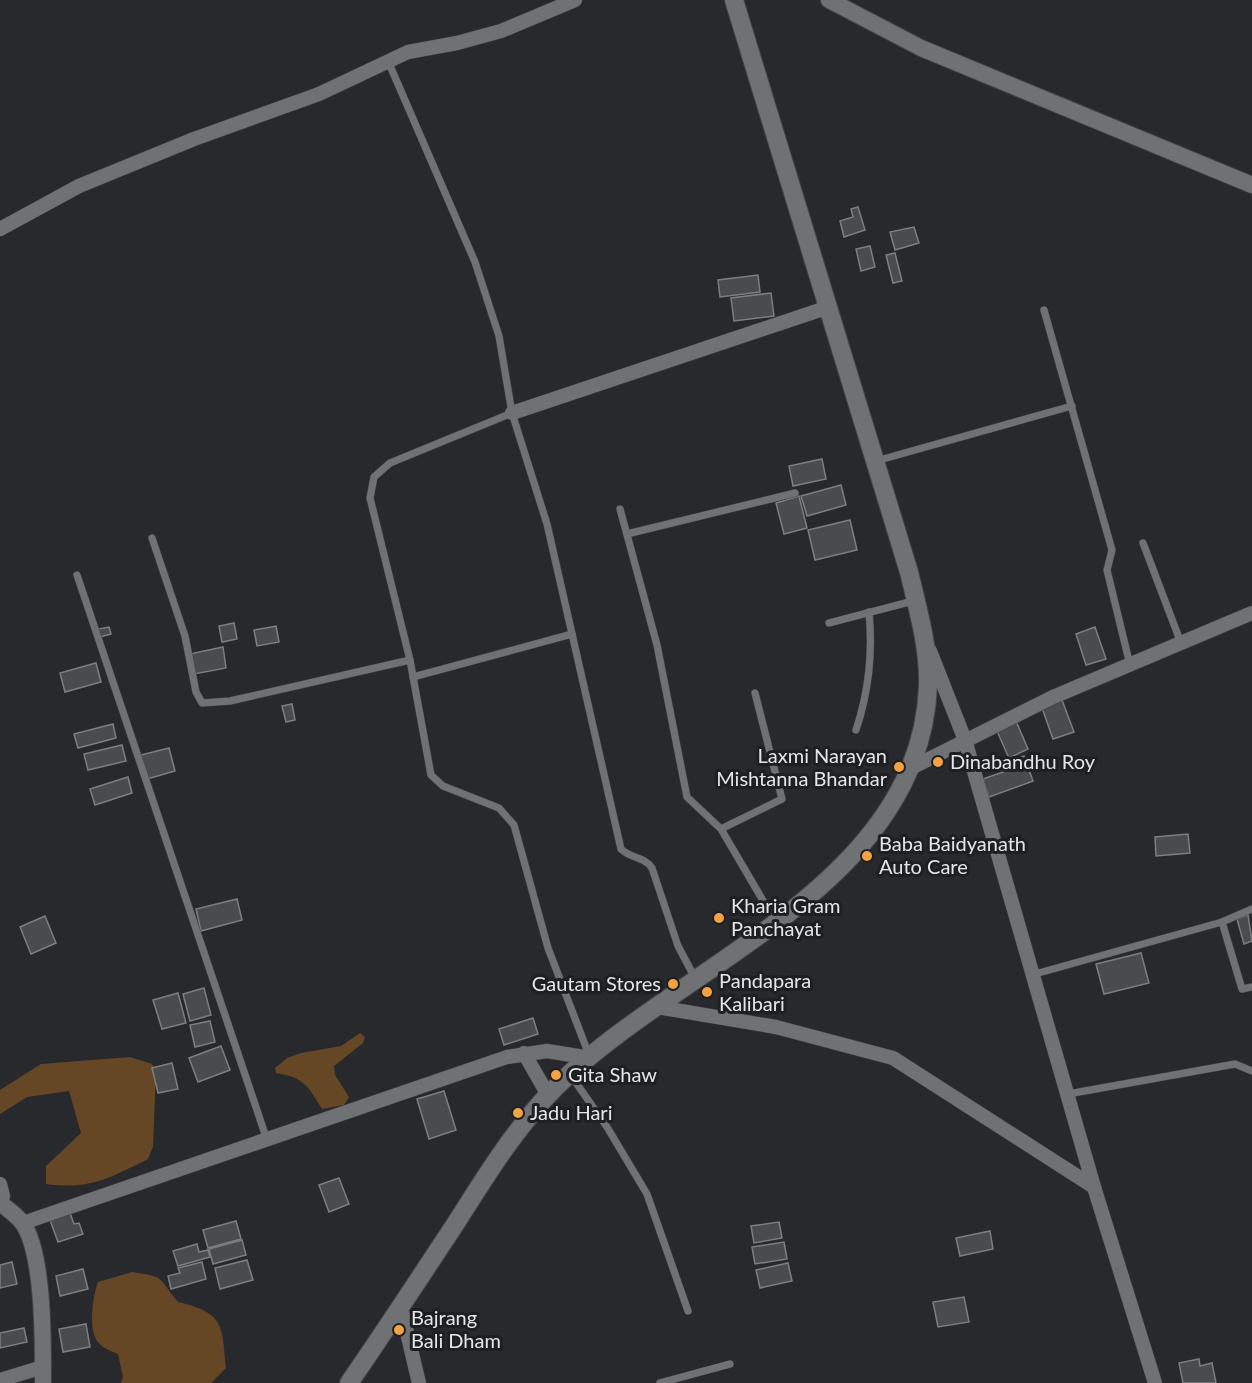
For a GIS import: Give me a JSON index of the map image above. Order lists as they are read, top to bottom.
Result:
{
  "places": [
    "Dinabandhu Roy",
    "Laxmi Narayan Mishtanna Bhandar",
    "Baba Baidyanath Auto Care",
    "Kharia Gram Panchayat",
    "Gautam Stores",
    "Pandapara Kalibari",
    "Gita Shaw",
    "Jadu Hari",
    "Bajrang Bali Dham"
  ]
}
